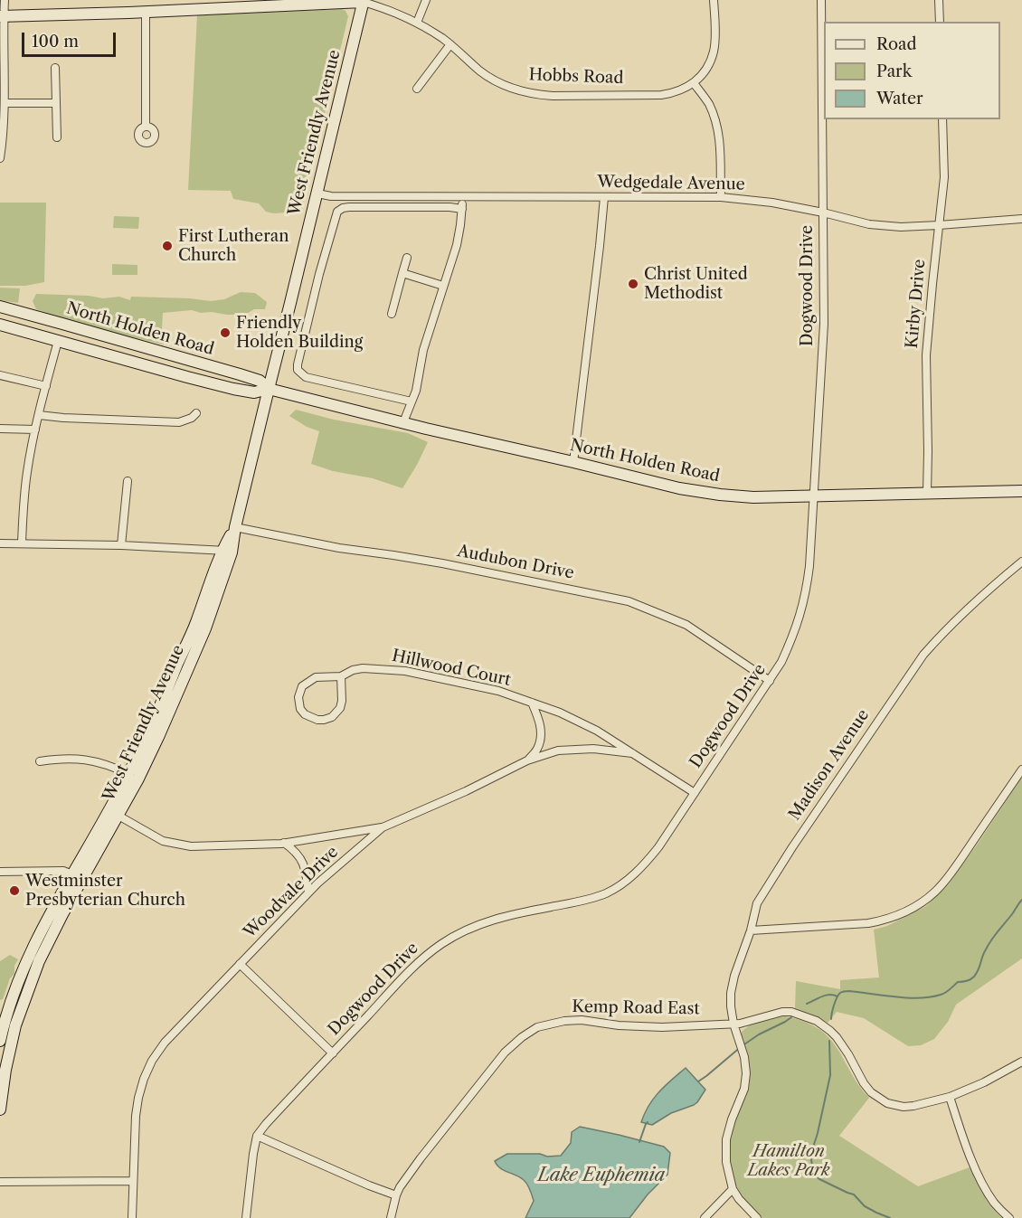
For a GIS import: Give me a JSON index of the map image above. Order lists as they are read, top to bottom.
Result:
{
  "streets": {
    "main road": ["Hobbs Road", "West Friendly Avenue", "North Holden Road"],
    "street": [
      "Wedgedale Avenue",
      "Dogwood Drive",
      "Kirby Drive",
      "Audubon Drive",
      "Hillwood Court",
      "Madison Avenue",
      "Woodvale Drive",
      "Kemp Road East"
    ]
  },
  "crossings": [
    ["Hobbs Road", "West Friendly Avenue"],
    ["West Friendly Avenue", "Wedgedale Avenue"],
    ["West Friendly Avenue", "North Holden Road"],
    ["West Friendly Avenue", "Audubon Drive"],
    ["Wedgedale Avenue", "Dogwood Drive"],
    ["Wedgedale Avenue", "Kirby Drive"],
    ["Dogwood Drive", "North Holden Road"],
    ["Dogwood Drive", "Audubon Drive"],
    ["Dogwood Drive", "Hillwood Court"],
    ["Kirby Drive", "North Holden Road"],
    ["Hillwood Court", "Woodvale Drive"],
    ["Madison Avenue", "Kemp Road East"]
  ],
  "water": ["Lake Euphemia"],
  "parks": ["Hamilton Lakes Park"],
  "places": [
    "First Lutheran Church",
    "Christ United Methodist",
    "Friendly Holden Building",
    "Westminster Presbyterian Church"
  ],
  "legend": ["Road", "Park", "Water"],
  "scale_bar": "100 m"
}
